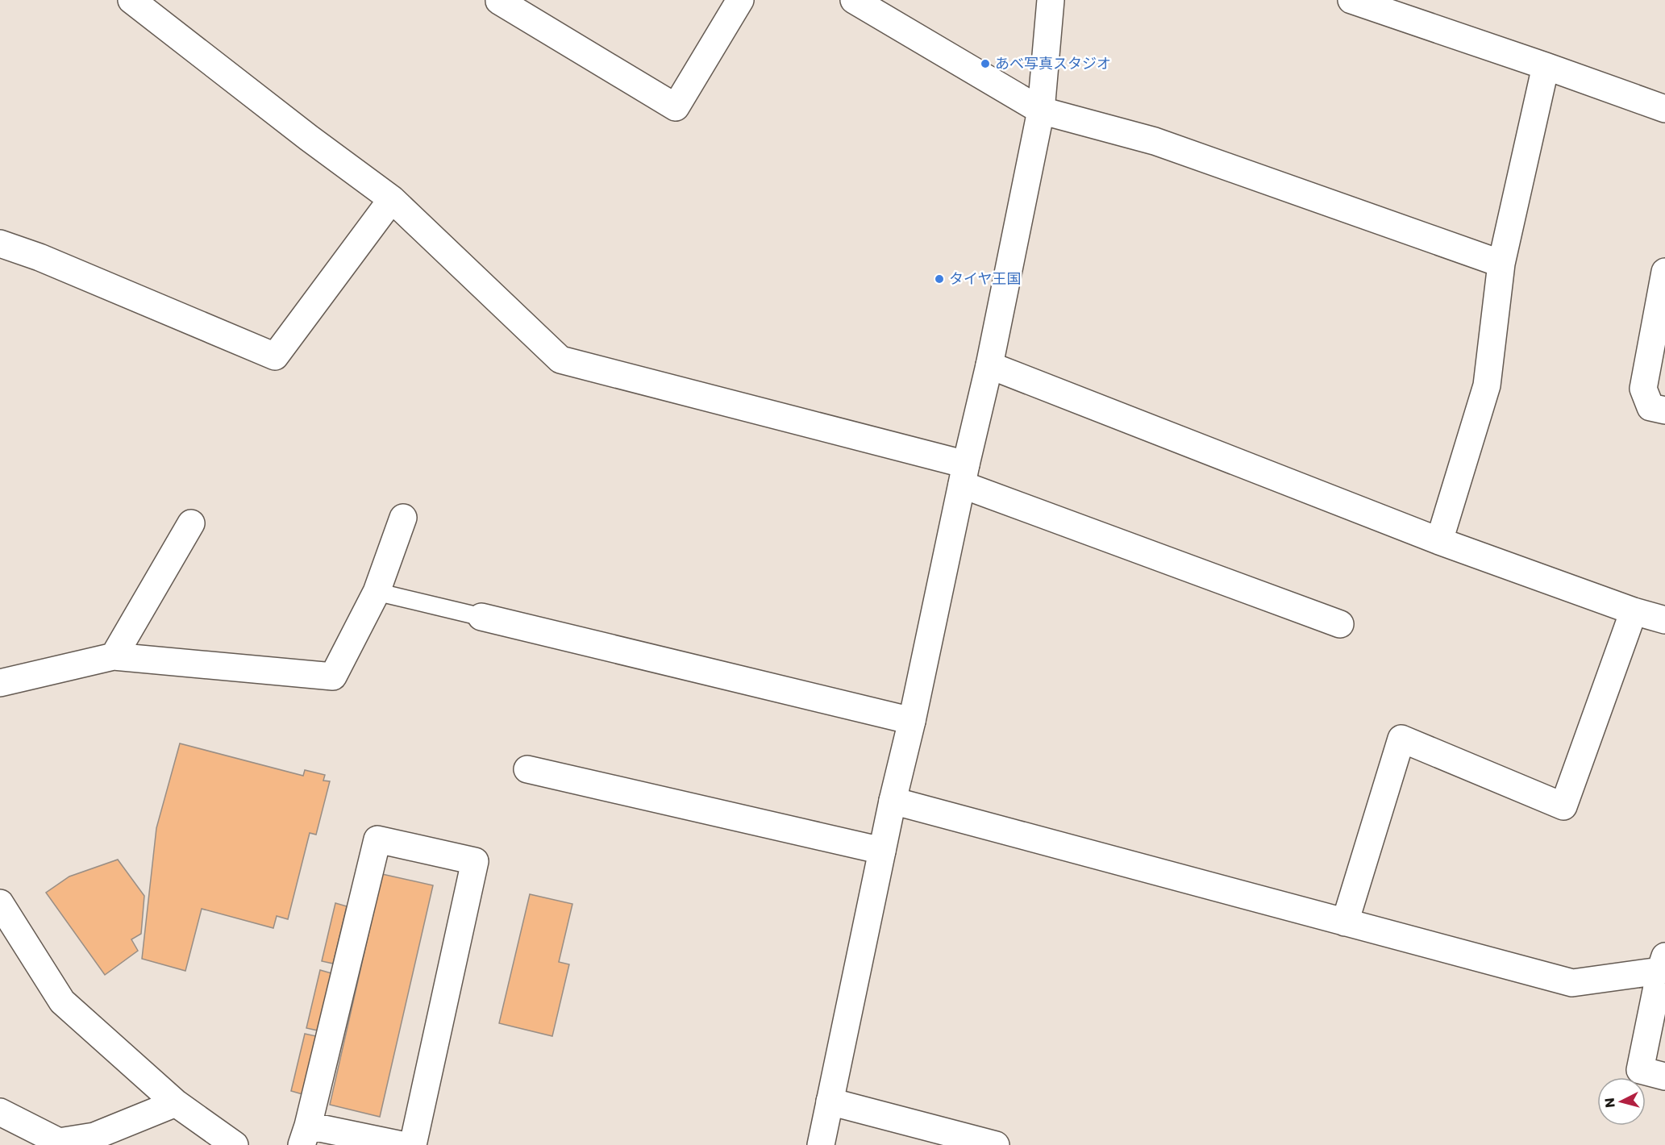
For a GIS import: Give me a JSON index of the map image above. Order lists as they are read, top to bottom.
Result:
{
  "places": ["あべ写真スタジオ", "タイヤ王国"],
  "north": "left"
}
